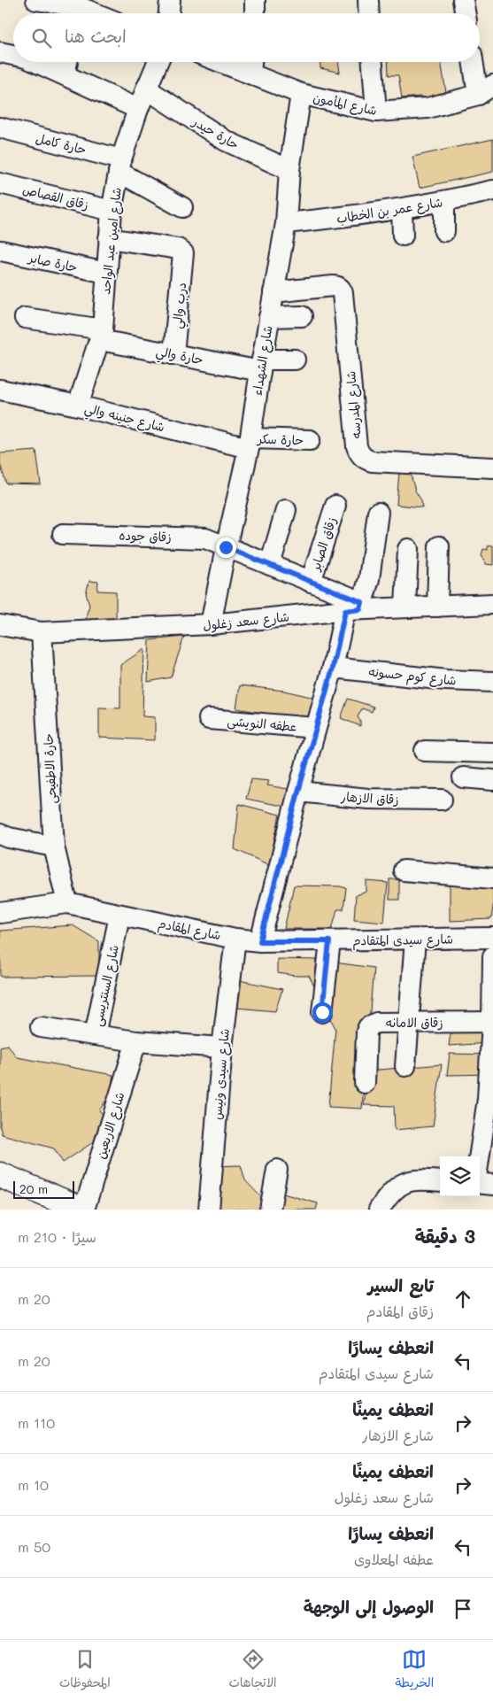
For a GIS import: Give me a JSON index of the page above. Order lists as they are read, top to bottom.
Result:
{
  "streets": {
    "street": [
      "شارع المأمون",
      "حارة حيدر",
      "حارة كامل",
      "زقاق القصاص",
      "شارع عمر بن الخطاب",
      "شارع امين عبد الواحد",
      "حارة صابر",
      "درب والي",
      "حارة والي",
      "شارع الشهداء",
      "شارع المدرسه",
      "شارع جنينه والي",
      "حارة سكر",
      "زقاق جوده",
      "زقاق الصابر",
      "شارع سعد زغلول",
      "شارع كوم حسونه",
      "عطفه النويشى",
      "حارة الاطفيحى",
      "زقاق الازهار",
      "شارع المقادم",
      "شارع سيدى المتقادم",
      "شارع السنتريسى",
      "زقاق الامانه",
      "شارع سيدى ونيس",
      "شارع الاربعين"
    ]
  },
  "crossings": [
    ["شارع المأمون", "شارع الشهداء"],
    ["حارة حيدر", "شارع امين عبد الواحد"],
    ["حارة حيدر", "شارع الشهداء"],
    ["حارة كامل", "شارع امين عبد الواحد"],
    ["زقاق القصاص", "شارع امين عبد الواحد"],
    ["شارع عمر بن الخطاب", "شارع الشهداء"],
    ["شارع امين عبد الواحد", "حارة صابر"],
    ["شارع امين عبد الواحد", "درب والي"],
    ["شارع امين عبد الواحد", "حارة والي"],
    ["شارع امين عبد الواحد", "شارع جنينه والي"],
    ["درب والي", "حارة والي"],
    ["حارة والي", "شارع الشهداء"],
    ["شارع الشهداء", "شارع المدرسه"],
    ["شارع الشهداء", "شارع جنينه والي"],
    ["شارع الشهداء", "حارة سكر"],
    ["شارع الشهداء", "زقاق جوده"],
    ["شارع الشهداء", "شارع سعد زغلول"],
    ["شارع جنينه والي", "حارة سكر"],
    ["زقاق جوده", "زقاق الصابر"],
    ["زقاق جوده", "شارع سعد زغلول"],
    ["شارع سعد زغلول", "حارة الاطفيحى"],
    ["حارة الاطفيحى", "شارع المقادم"],
    ["شارع المقادم", "شارع سيدى المتقادم"],
    ["شارع المقادم", "شارع السنتريسى"],
    ["شارع المقادم", "شارع سيدى ونيس"],
    ["شارع السنتريسى", "شارع سيدى ونيس"],
    ["شارع السنتريسى", "شارع الاربعين"]
  ],
  "scale_bar": "20 m",
  "page": {
    "search": "ابحث هنا",
    "scale": "20 m",
    "heading": ["3 دقيقة", "سيرًا · 210 m"],
    "list": [
      ["تابع السير", "زقاق المقادم", "20 m"],
      ["انعطف يسارًا", "شارع سيدى المتقادم", "20 m"],
      ["انعطف يمينًا", "شارع الازهار", "110 m"],
      ["انعطف يمينًا", "شارع سعد زغلول", "10 m"],
      ["انعطف يسارًا", "عطفه المعلاوى", "50 m"],
      "الوصول إلى الوجهة"
    ],
    "nav": ["الخريطة", "الاتجاهات", "المحفوظات"]
  }
}
